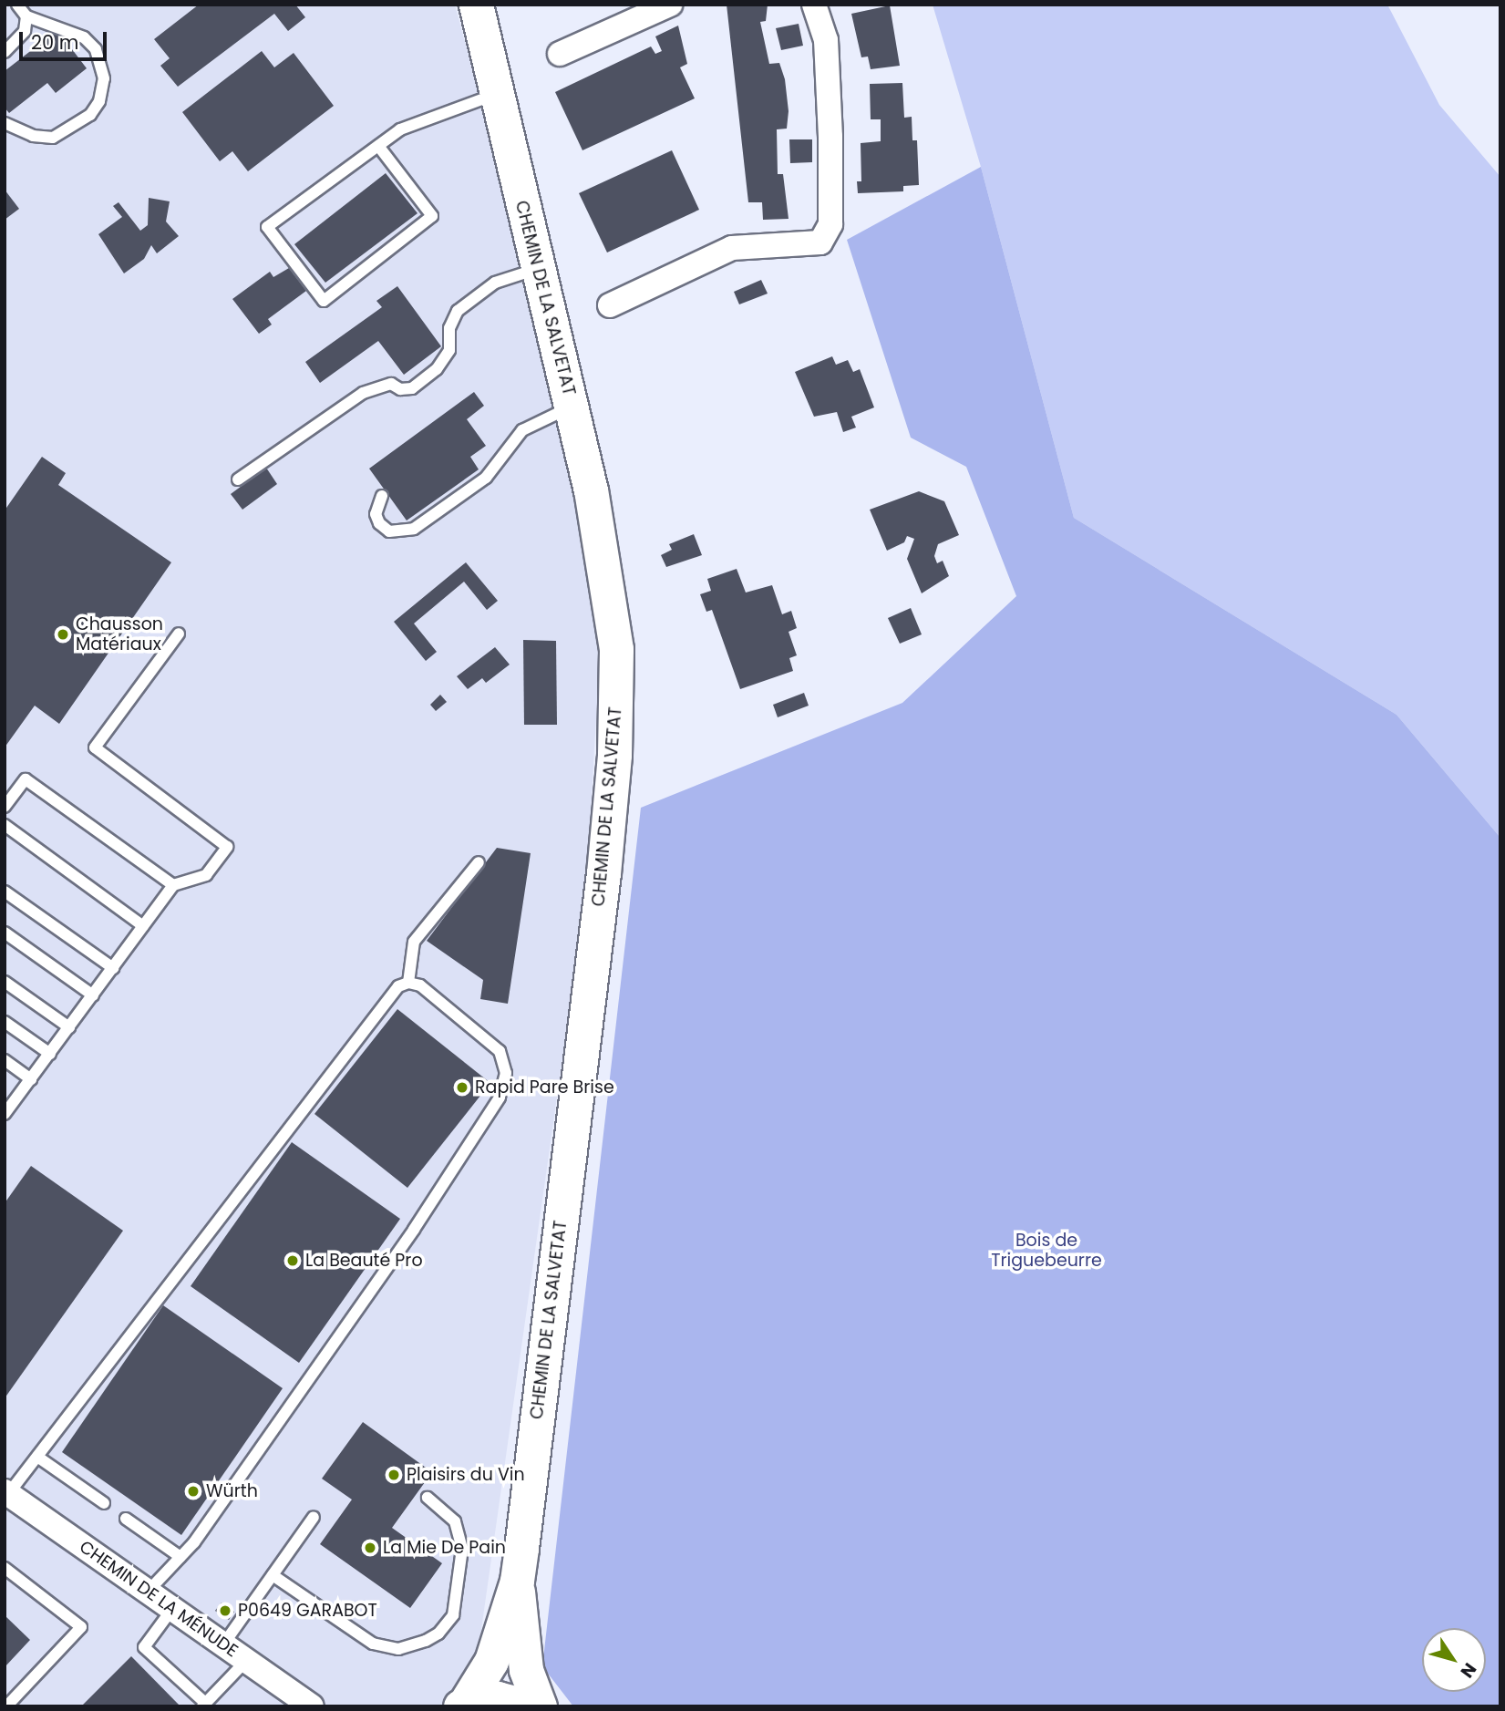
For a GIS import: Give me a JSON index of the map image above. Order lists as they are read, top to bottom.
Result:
{
  "streets": {
    "main road": ["CHEMIN DE LA SALVETAT"],
    "street": ["CHEMIN DE LA MÉNUDE"]
  },
  "parks": ["Bois de Triguebeurre"],
  "places": [
    "Chausson Matériaux",
    "Rapid Pare Brise",
    "La Beauté Pro",
    "Plaisirs du Vin",
    "Würth",
    "La Mie De Pain",
    "P0649 GARABOT"
  ],
  "scale_bar": "20 m",
  "north": "bottom right"
}
